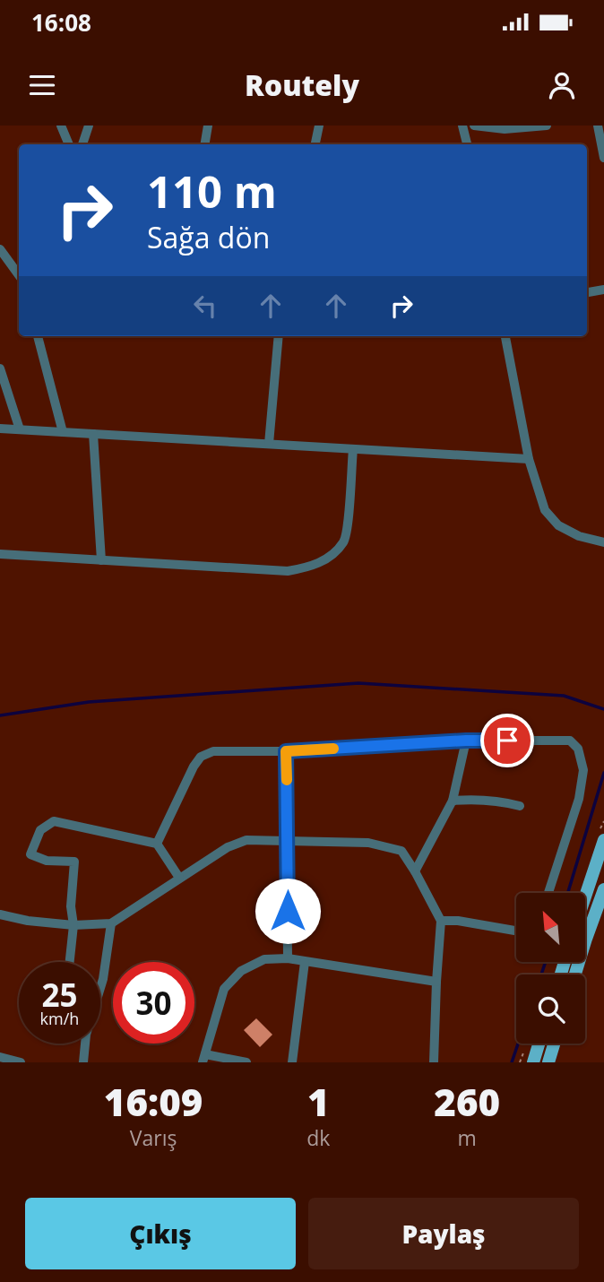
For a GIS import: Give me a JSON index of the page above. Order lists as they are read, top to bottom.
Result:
{
  "north": "top left",
  "page": {
    "status": "16:08",
    "header": "Routely",
    "turn": ["110 m", "Sağa dön"],
    "speed": "25 km/h",
    "limit": "30",
    "eta": [
      "16:09",
      "Varış",
      "1",
      "dk",
      "260",
      "m"
    ],
    "buttons": ["Çıkış", "Paylaş"]
  }
}
